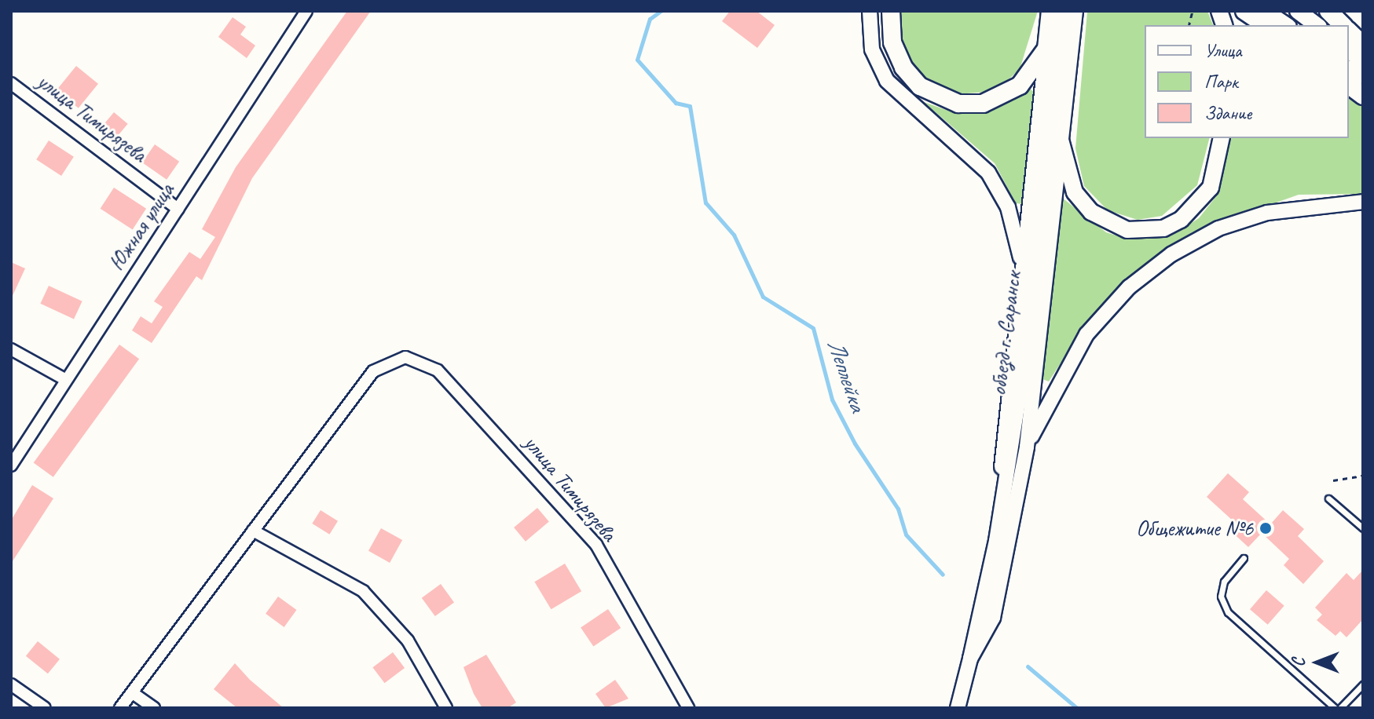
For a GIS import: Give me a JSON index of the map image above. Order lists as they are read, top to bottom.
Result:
{
  "streets": {
    "street": ["улица Тимирязева", "Южная улица", "объезд г. Саранск"]
  },
  "crossings": [
    ["улица Тимирязева", "Южная улица"]
  ],
  "water": ["Леплейка"],
  "places": ["Общежитие №6"],
  "legend": ["Улица", "Парк", "Здание"],
  "north": "left"
}
